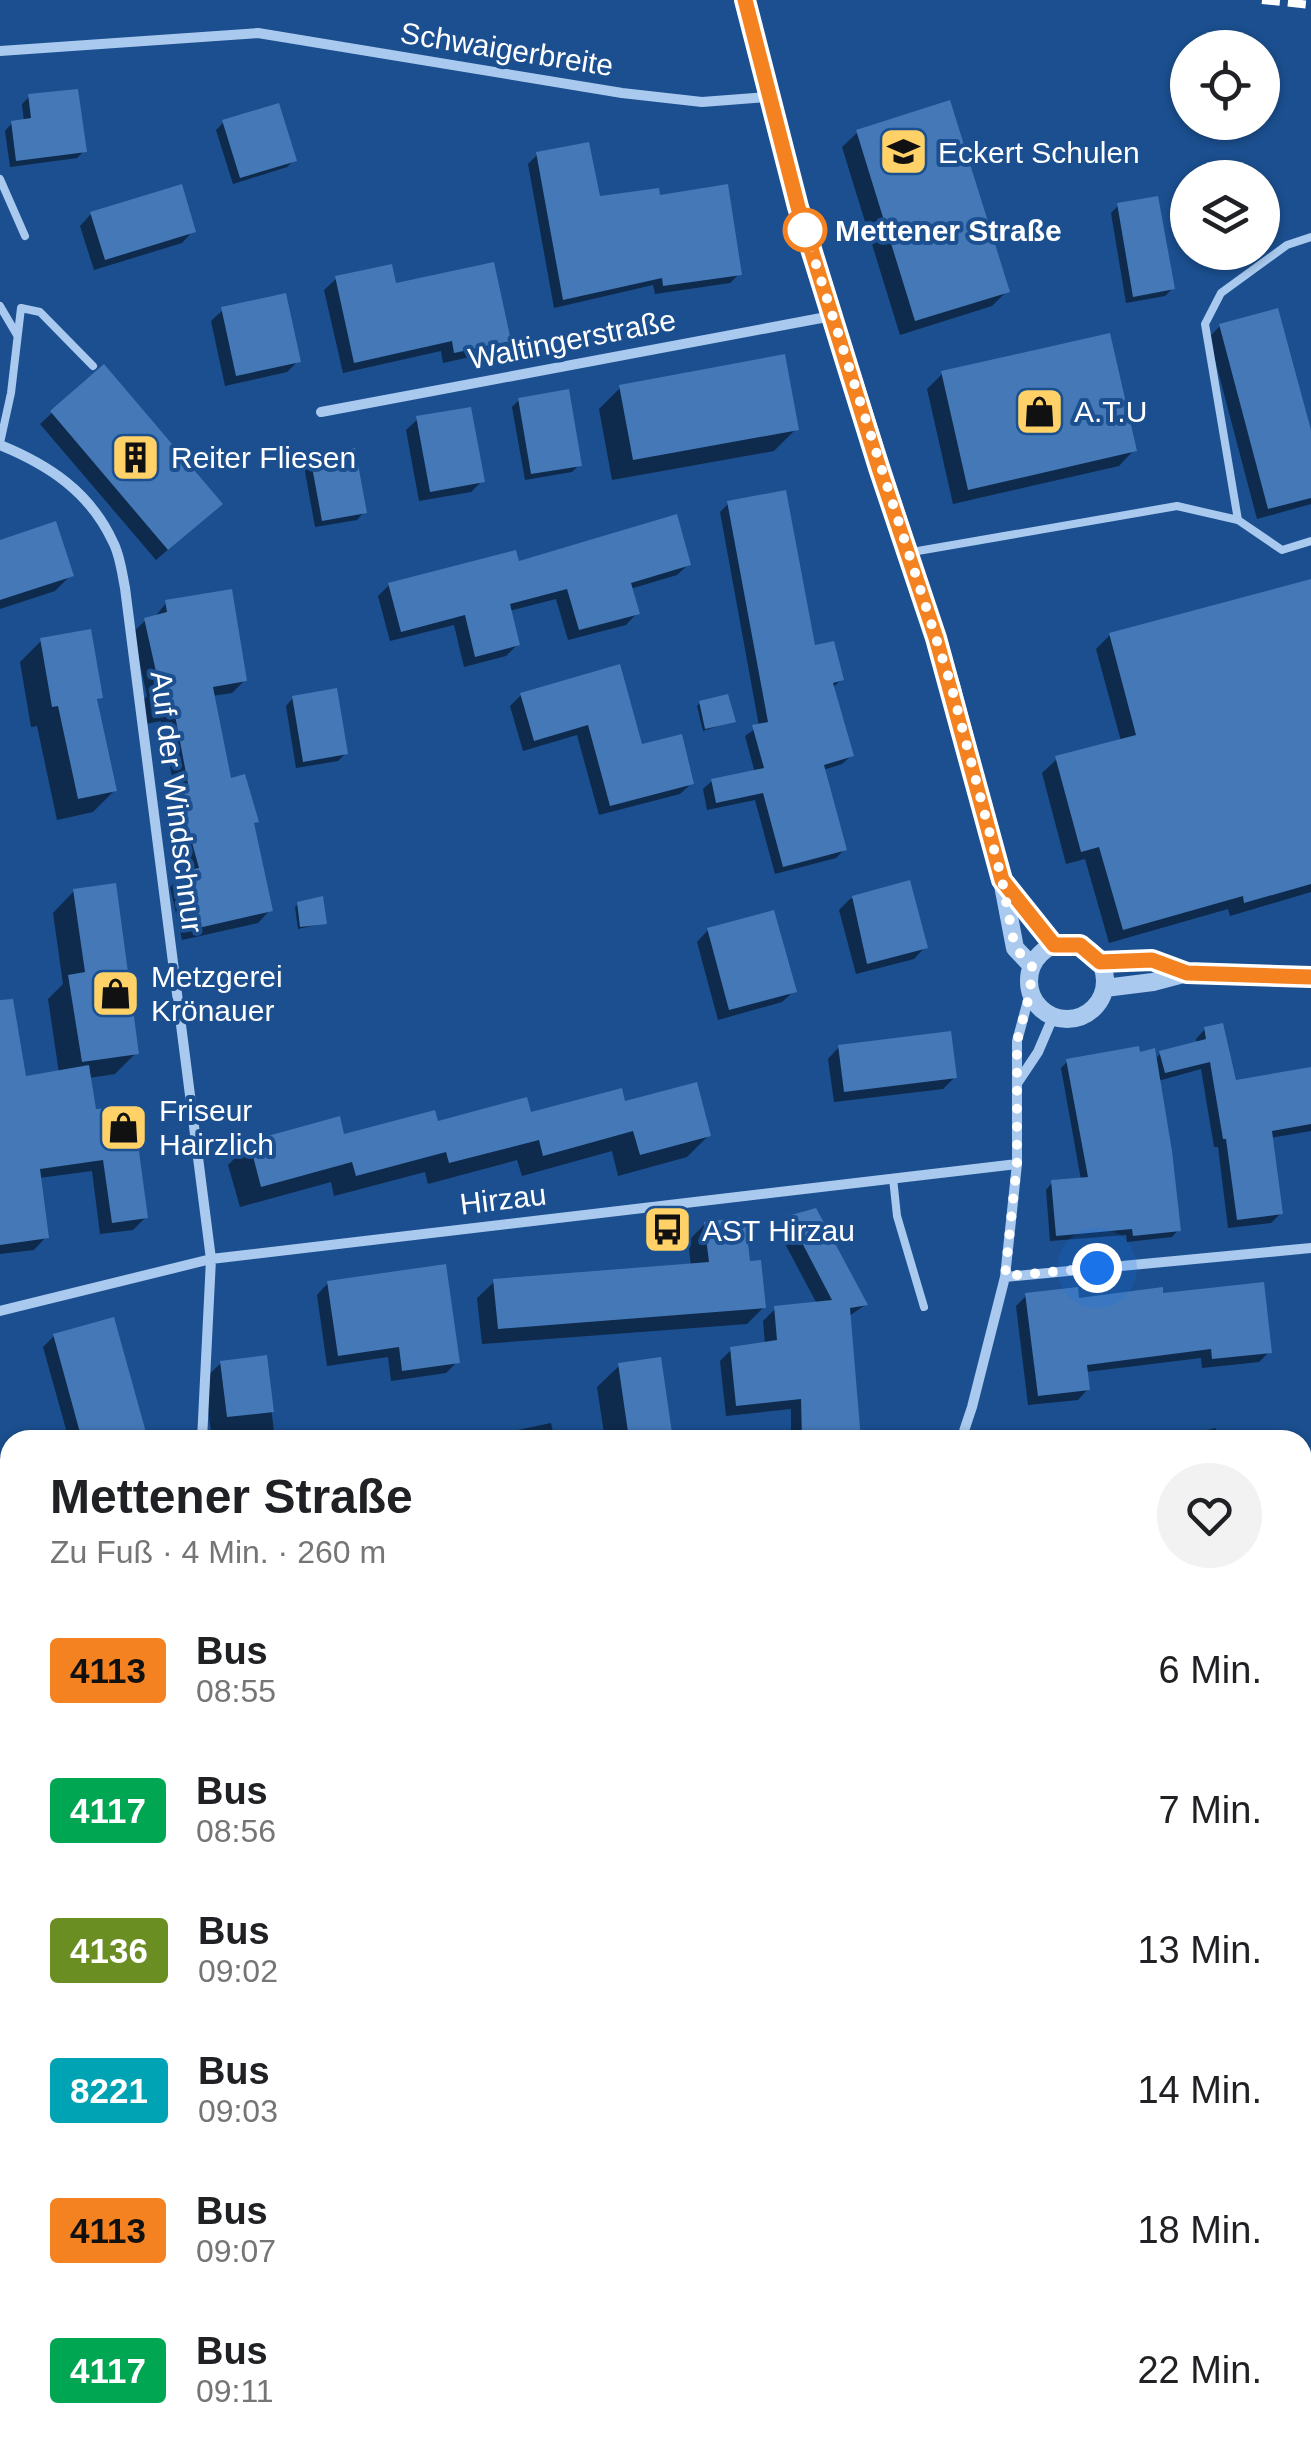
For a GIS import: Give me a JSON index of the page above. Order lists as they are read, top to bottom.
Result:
{
  "streets": {
    "street": [
      "Schwaigerbreite",
      "Waltingerstraße",
      "Auf der Windschnur",
      "Hirzau"
    ]
  },
  "crossings": [
    ["Auf der Windschnur", "Hirzau"]
  ],
  "places": {
    "school or university": ["Eckert Schulen"],
    "other": ["Mettener Straße"],
    "shop": ["A.T.U", "Metzgerei Krönauer", "Friseur Hairzlich"],
    "building": ["Reiter Fliesen"],
    "bus stop": ["AST Hirzau"]
  },
  "lines": ["bus line 4113"],
  "page": {
    "heading": ["Mettener Straße", "Zu Fuß · 4 Min. · 260 m"],
    "list": [
      {
        "mark": "4113",
        "name": "Bus",
        "note": "08:55",
        "value": "6 Min."
      },
      {
        "mark": "4117",
        "name": "Bus",
        "note": "08:56",
        "value": "7 Min."
      },
      {
        "mark": "4136",
        "name": "Bus",
        "note": "09:02",
        "value": "13 Min."
      },
      {
        "mark": "8221",
        "name": "Bus",
        "note": "09:03",
        "value": "14 Min."
      },
      {
        "mark": "4113",
        "name": "Bus",
        "note": "09:07",
        "value": "18 Min."
      },
      {
        "mark": "4117",
        "name": "Bus",
        "note": "09:11",
        "value": "22 Min."
      }
    ]
  }
}
